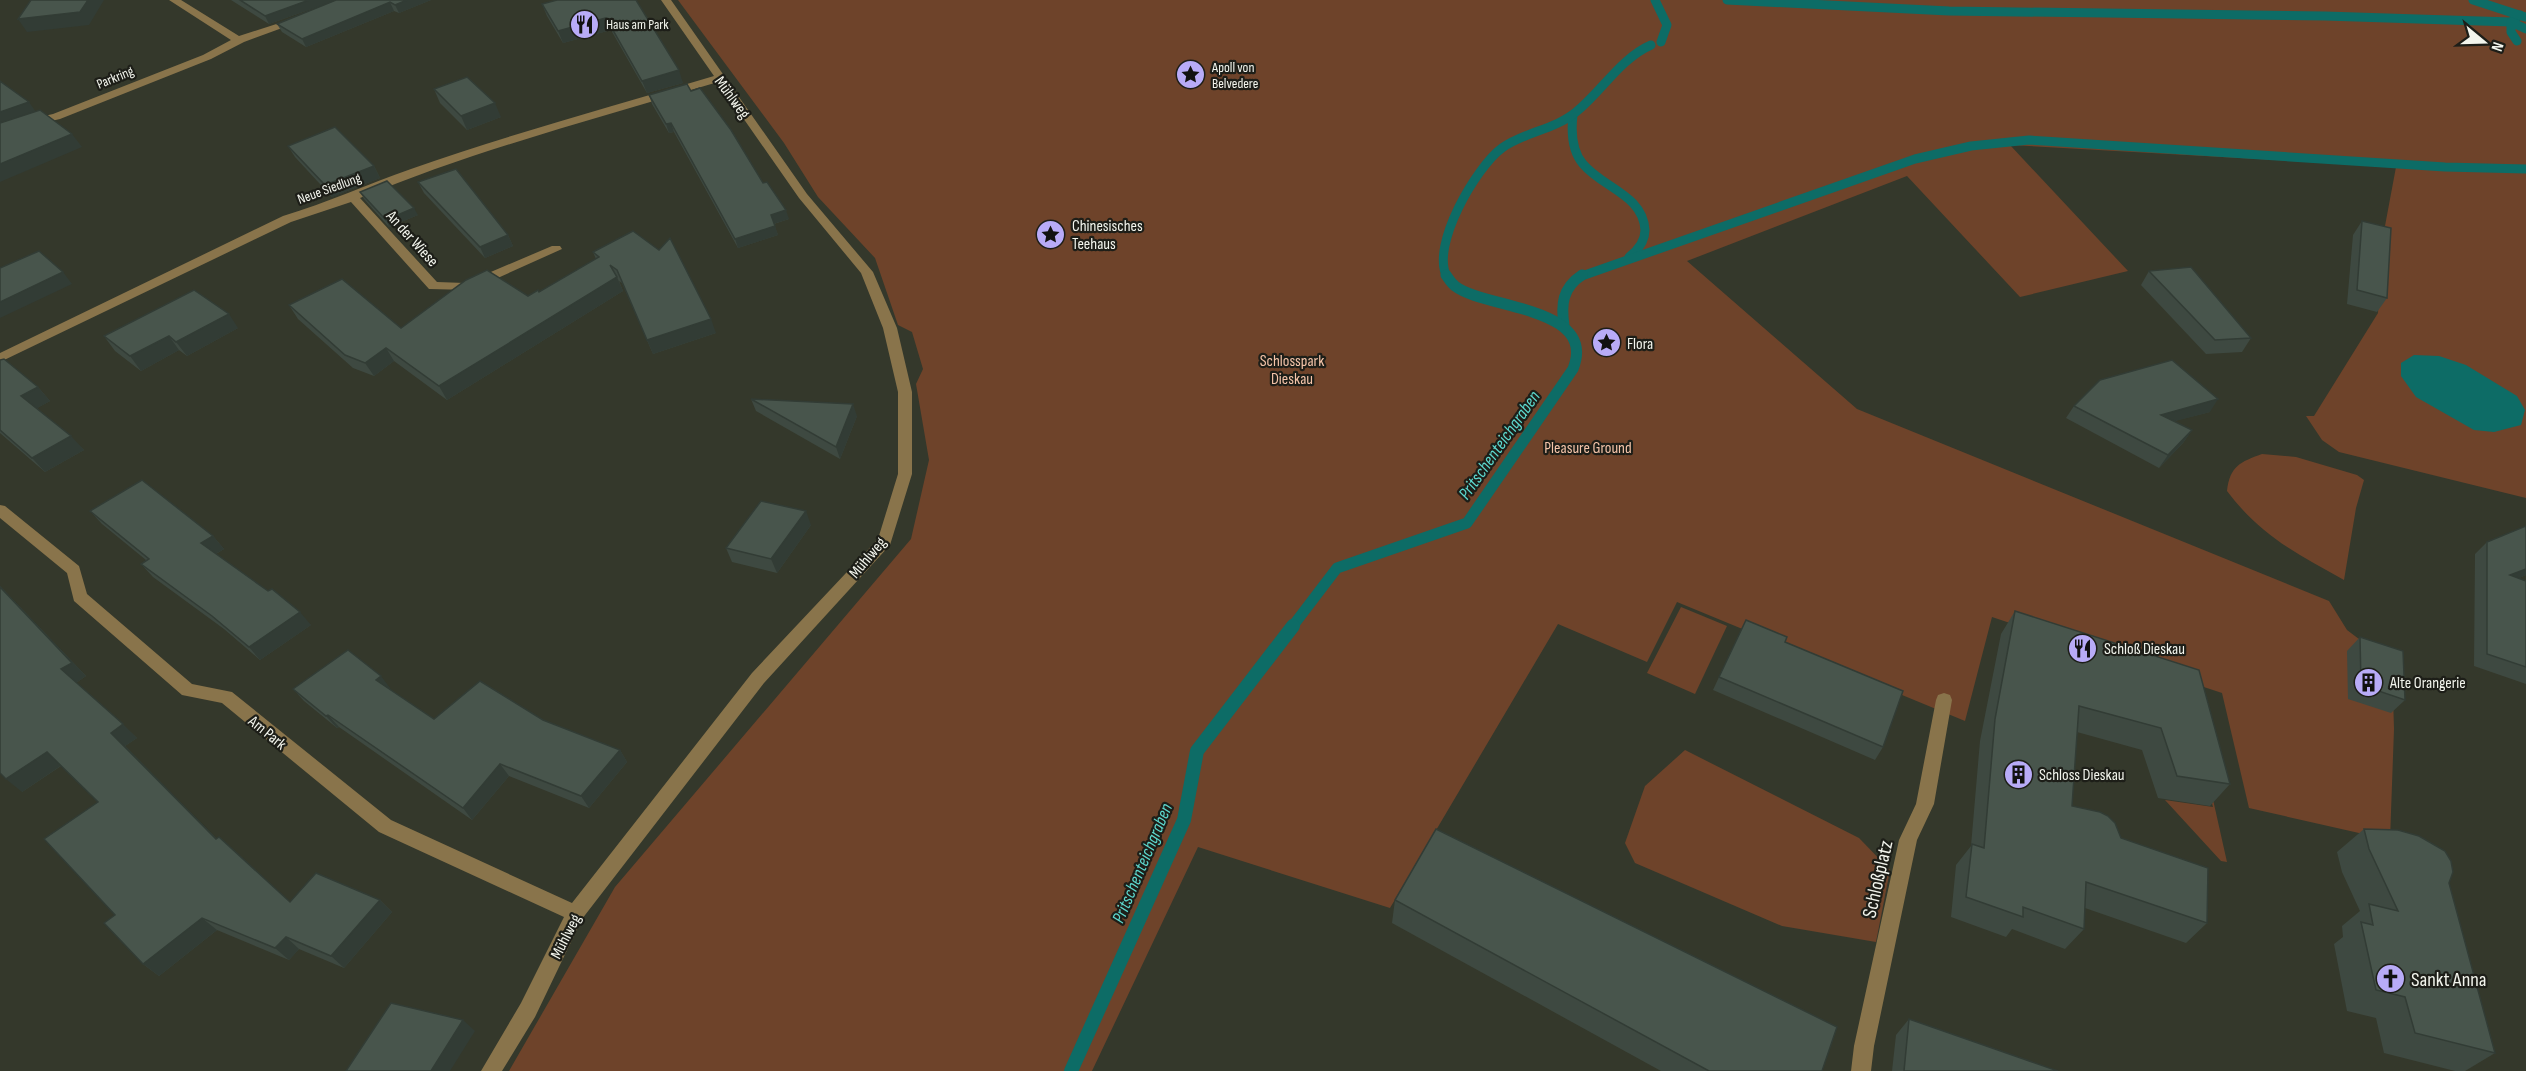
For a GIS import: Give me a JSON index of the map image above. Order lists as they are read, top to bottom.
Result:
{
  "streets": {
    "street": [
      "Parkring",
      "Mühlweg",
      "Neue Siedlung",
      "An der Wiese",
      "Am Park",
      "Schloßplatz"
    ]
  },
  "crossings": [
    ["Mühlweg", "Neue Siedlung"],
    ["Mühlweg", "Am Park"],
    ["Neue Siedlung", "An der Wiese"]
  ],
  "water": ["Pritschenteichgraben"],
  "parks": ["Schlosspark Dieskau", "Pleasure Ground"],
  "places": {
    "restaurant": ["Haus am Park", "Schloß Dieskau"],
    "place": ["Apoll von Belvedere", "Chinesisches Teehaus", "Flora"],
    "building": ["Alte Orangerie", "Schloss Dieskau"],
    "church": ["Sankt Anna"]
  },
  "north": "right"
}
